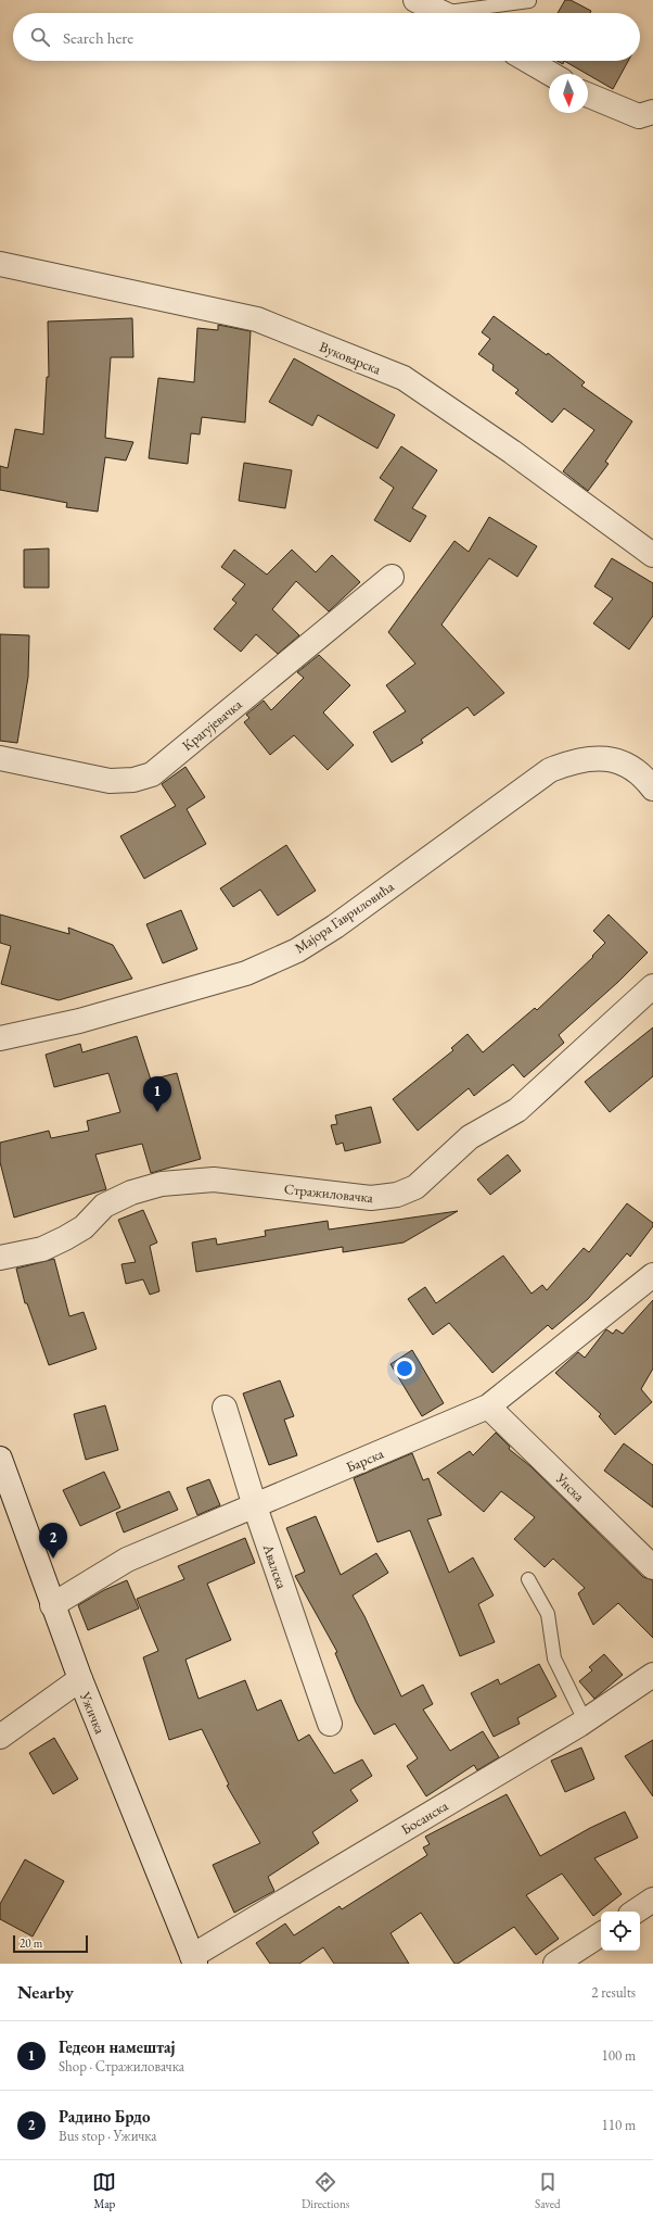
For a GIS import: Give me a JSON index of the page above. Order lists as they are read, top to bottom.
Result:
{
  "streets": {
    "street": [
      "Вуковарска",
      "Крагујевачка",
      "Мајора Гавриловића",
      "Стражиловачка",
      "Барска",
      "Унска",
      "Авалска",
      "Ужичка",
      "Босанска"
    ]
  },
  "crossings": [
    ["Барска", "Унска"],
    ["Барска", "Авалска"],
    ["Барска", "Ужичка"],
    ["Ужичка", "Босанска"]
  ],
  "scale_bar": "20 m",
  "north": "bottom",
  "page": {
    "search": "Search here",
    "pins": ["1", "2"],
    "scale": "20 m",
    "heading": ["Nearby", "2 results"],
    "list": [
      {
        "mark": "1",
        "name": "Гедеон намештај",
        "note": "Shop · Стражиловачка",
        "value": "100 m"
      },
      {
        "mark": "2",
        "name": "Радино Брдо",
        "note": "Bus stop · Ужичка",
        "value": "110 m"
      }
    ],
    "nav": ["Map", "Directions", "Saved"]
  }
}
